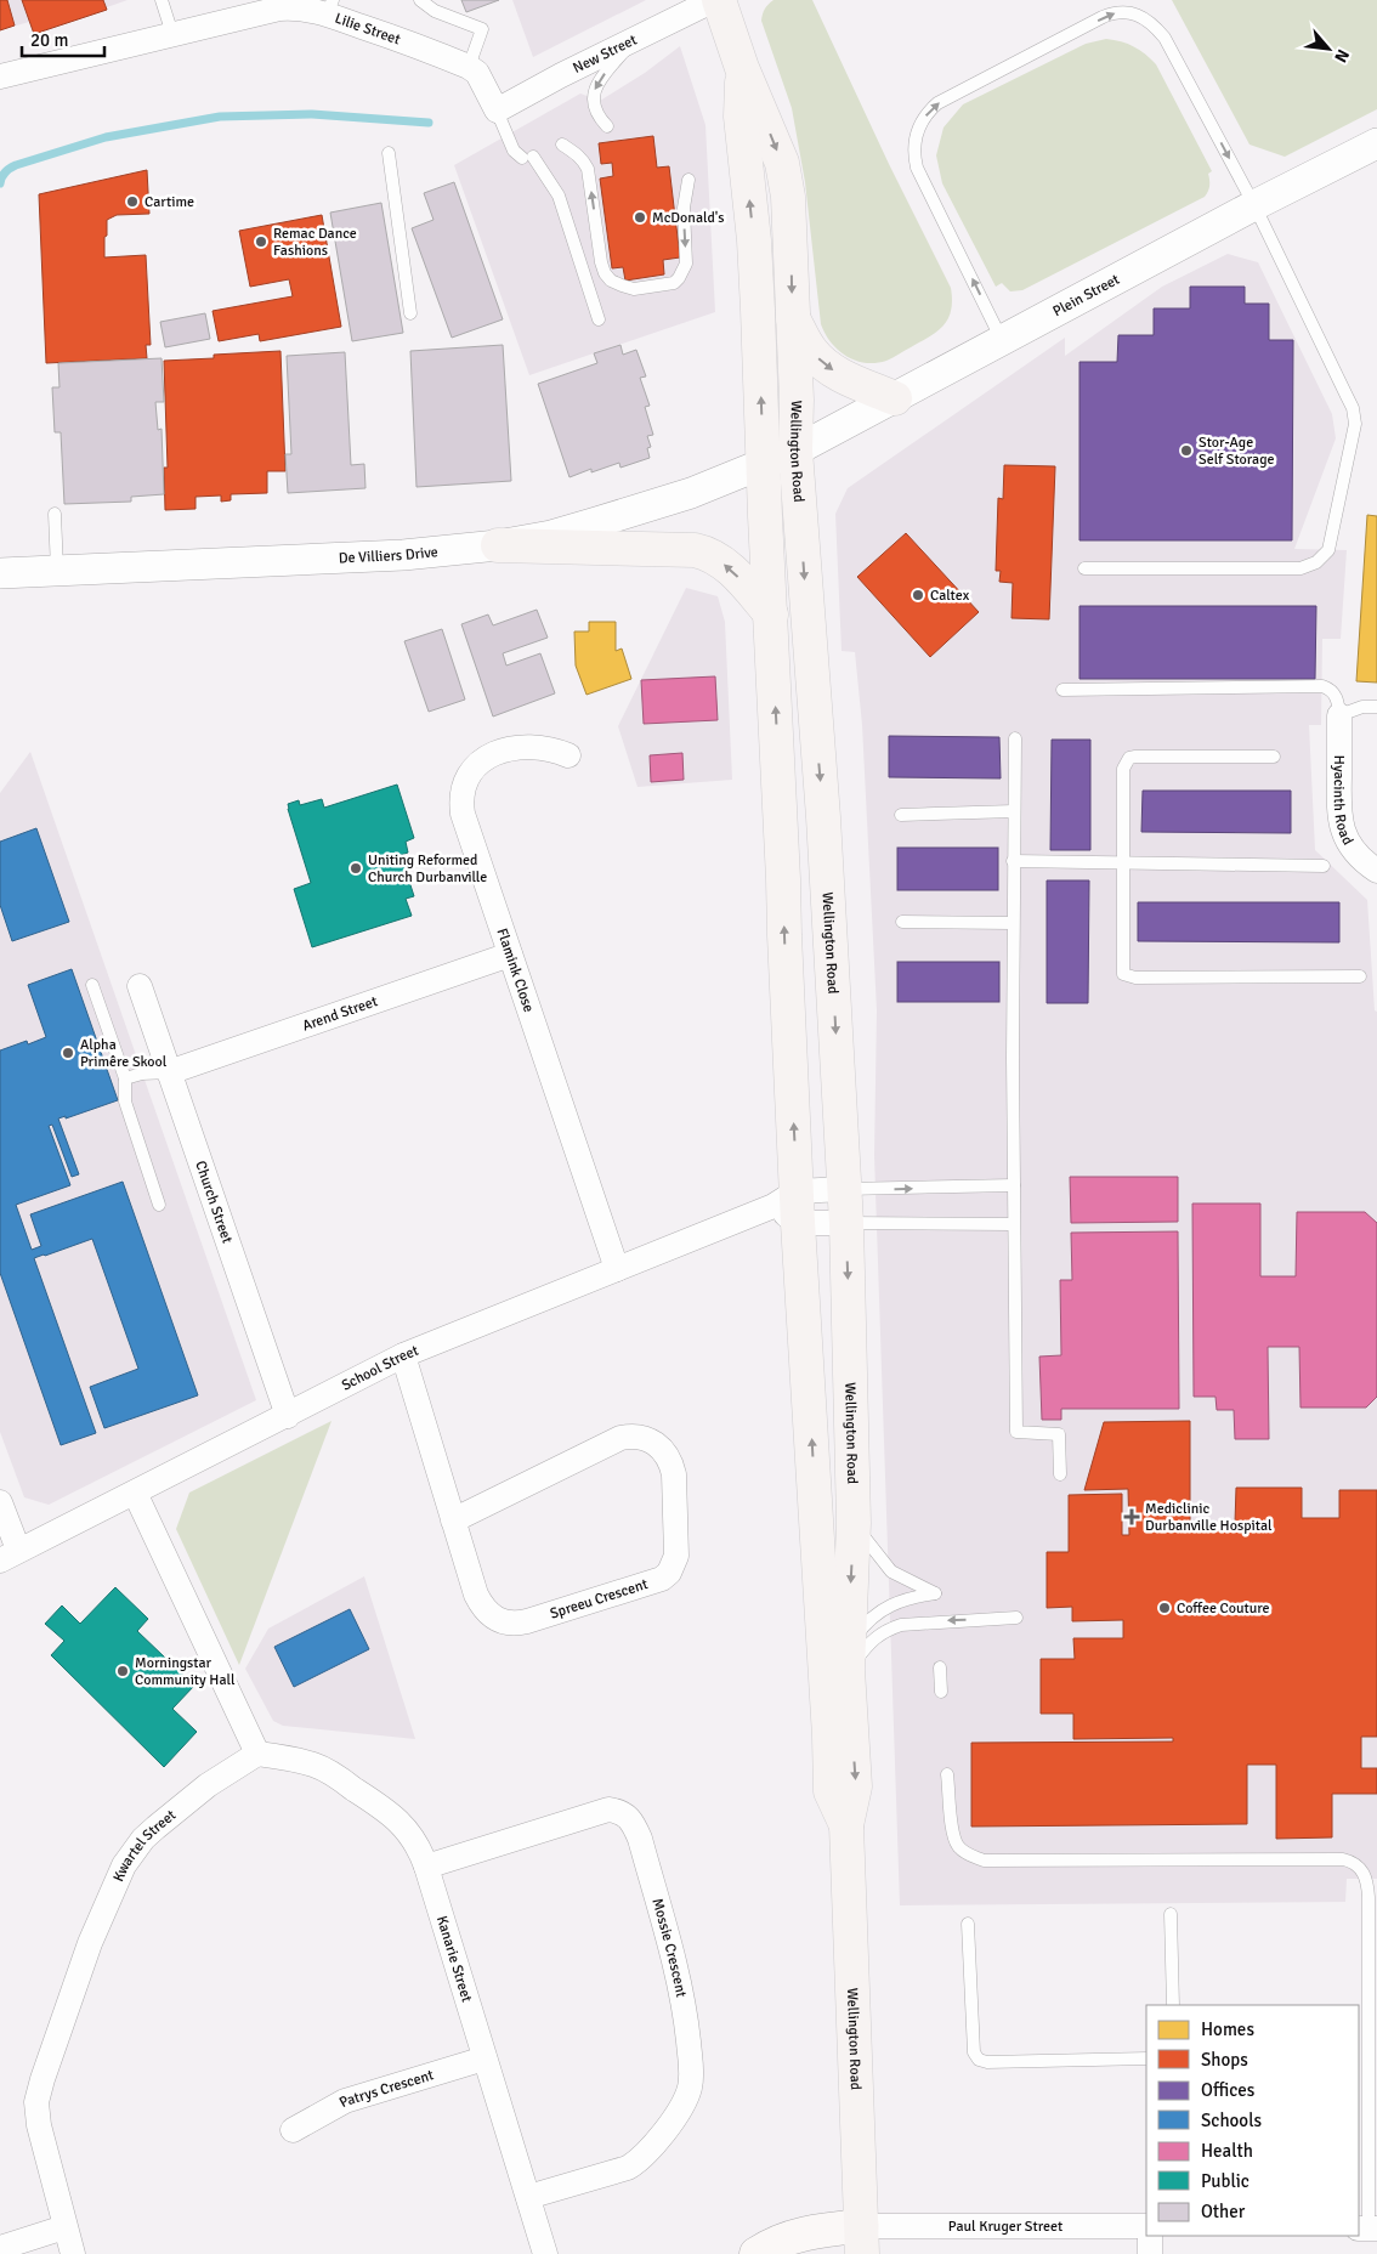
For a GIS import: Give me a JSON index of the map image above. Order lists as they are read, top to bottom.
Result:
{
  "streets": {
    "main road": ["Wellington Road"],
    "street": [
      "Lilie Street",
      "New Street",
      "Plein Street",
      "De Villiers Drive",
      "Hyacinth Road",
      "Flamink Close",
      "Arend Street",
      "Church Street",
      "School Street",
      "Spreeu Crescent",
      "Kwartel Street",
      "Mossie Crescent",
      "Kanarie Street",
      "Patrys Crescent",
      "Paul Kruger Street"
    ]
  },
  "crossings": [
    ["New Street", "Wellington Road"],
    ["Plein Street", "Wellington Road"],
    ["Plein Street", "De Villiers Drive"],
    ["Wellington Road", "De Villiers Drive"],
    ["Wellington Road", "School Street"],
    ["Wellington Road", "Paul Kruger Street"],
    ["Flamink Close", "Arend Street"],
    ["Flamink Close", "School Street"],
    ["Arend Street", "Church Street"],
    ["Church Street", "School Street"],
    ["School Street", "Spreeu Crescent"],
    ["Kwartel Street", "Kanarie Street"],
    ["Mossie Crescent", "Kanarie Street"],
    ["Kanarie Street", "Patrys Crescent"]
  ],
  "places": {
    "other": [
      "Cartime",
      "McDonald's",
      "Remac Dance Fashions",
      "Stor-Age Self Storage",
      "Caltex",
      "Uniting Reformed Church Durbanville",
      "Alpha Primêre Skool",
      "Coffee Couture",
      "Morningstar Community Hall"
    ],
    "health": ["Mediclinic Durbanville Hospital"]
  },
  "legend": [
    "Homes",
    "Shops",
    "Offices",
    "Schools",
    "Health",
    "Public",
    "Other"
  ],
  "scale_bar": "20 m",
  "north": "bottom right"
}
